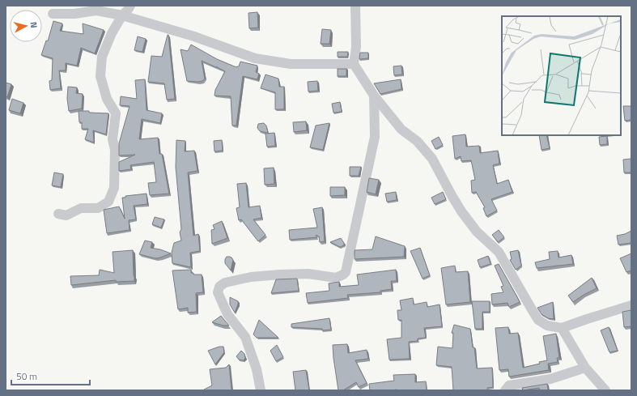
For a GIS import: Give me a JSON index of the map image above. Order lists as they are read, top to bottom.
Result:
{
  "scale_bar": "50 m",
  "north": "right"
}
